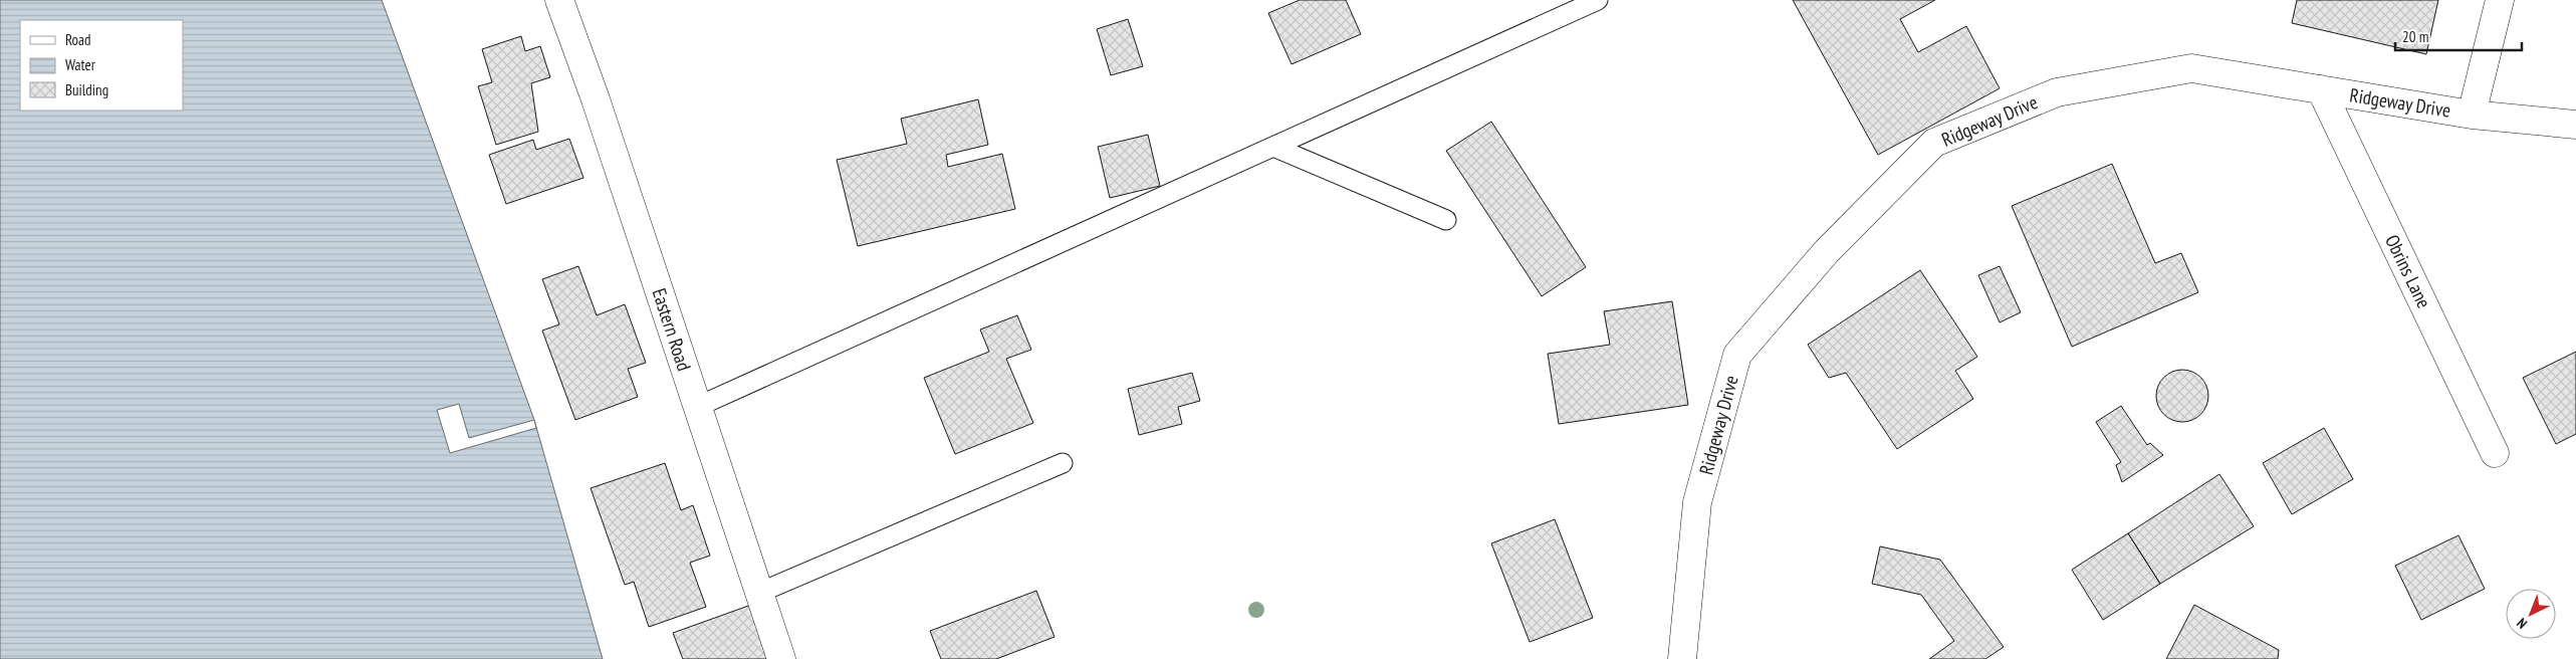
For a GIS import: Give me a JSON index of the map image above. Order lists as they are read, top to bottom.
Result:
{
  "streets": {
    "main road": ["Ridgeway Drive", "Obrins Lane", "Eastern Road"]
  },
  "crossings": [
    ["Ridgeway Drive", "Obrins Lane"]
  ],
  "legend": ["Road", "Water", "Building"],
  "scale_bar": "20 m",
  "north": "bottom left"
}
